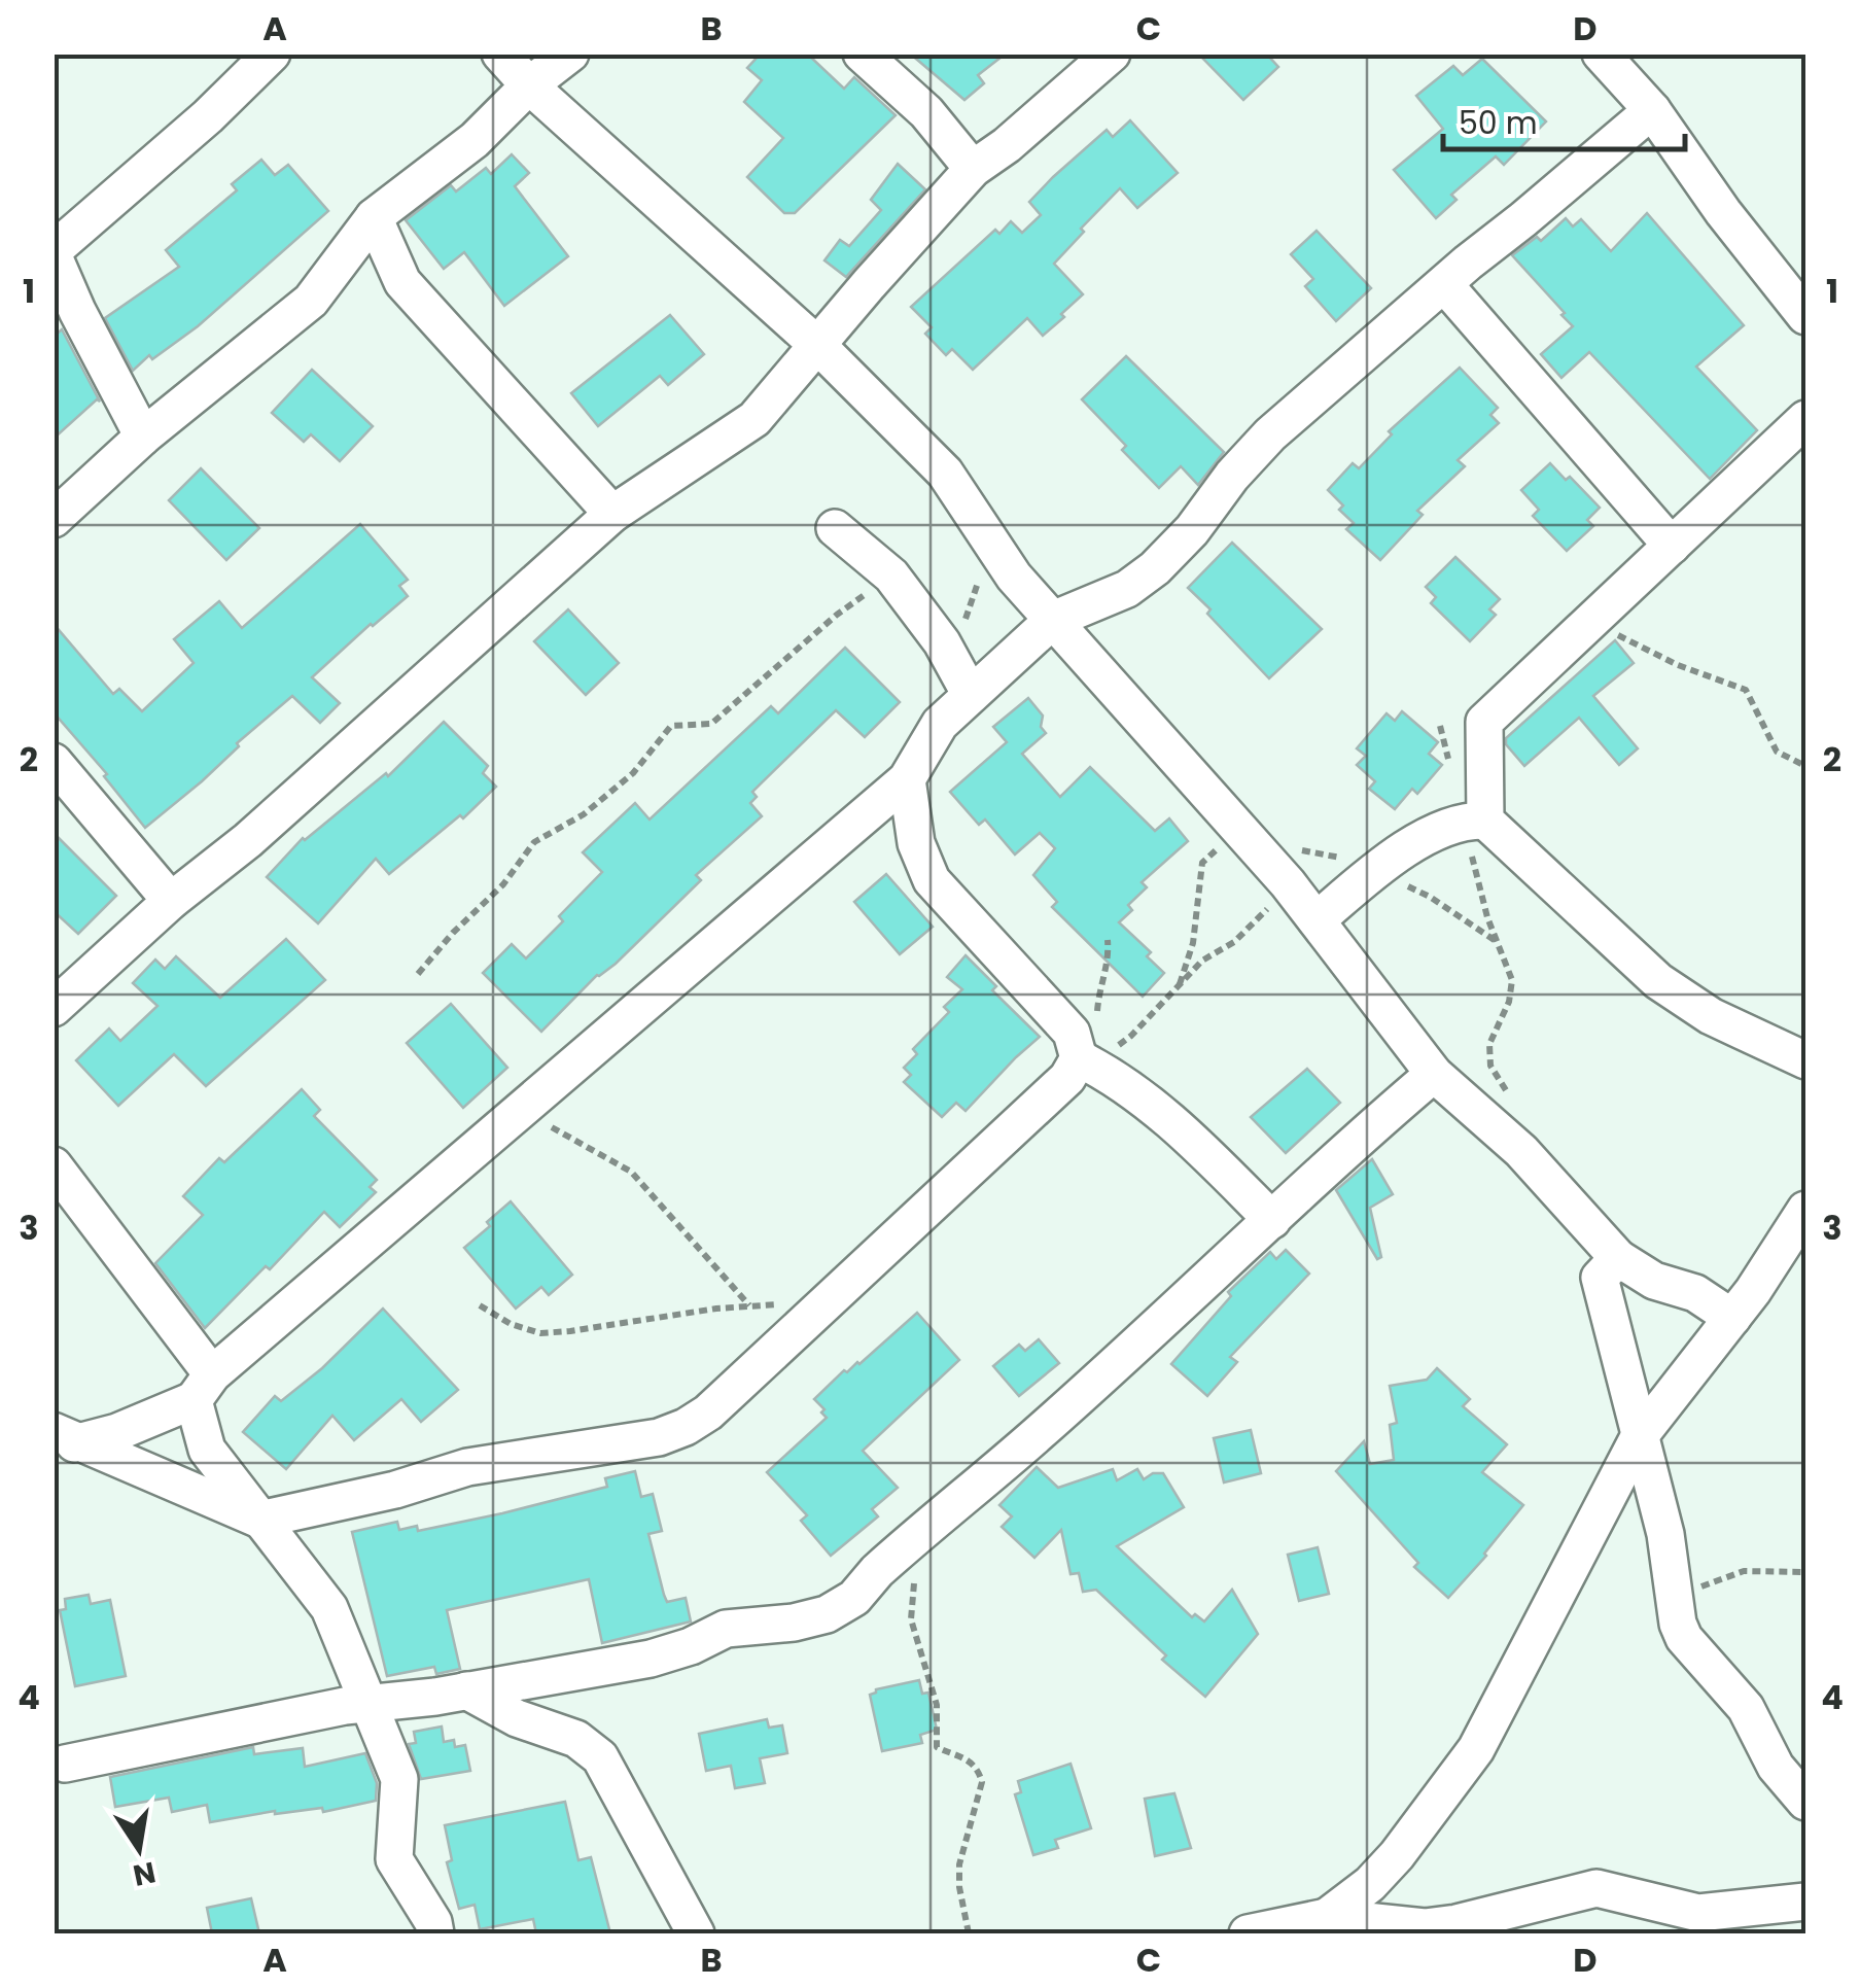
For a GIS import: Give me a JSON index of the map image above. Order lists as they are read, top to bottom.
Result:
{
  "scale_bar": "50 m",
  "north": "bottom",
  "grid": {
    "columns": [
      "A",
      "B",
      "C",
      "D"
    ],
    "rows": [
      "1",
      "2",
      "3",
      "4"
    ]
  }
}
